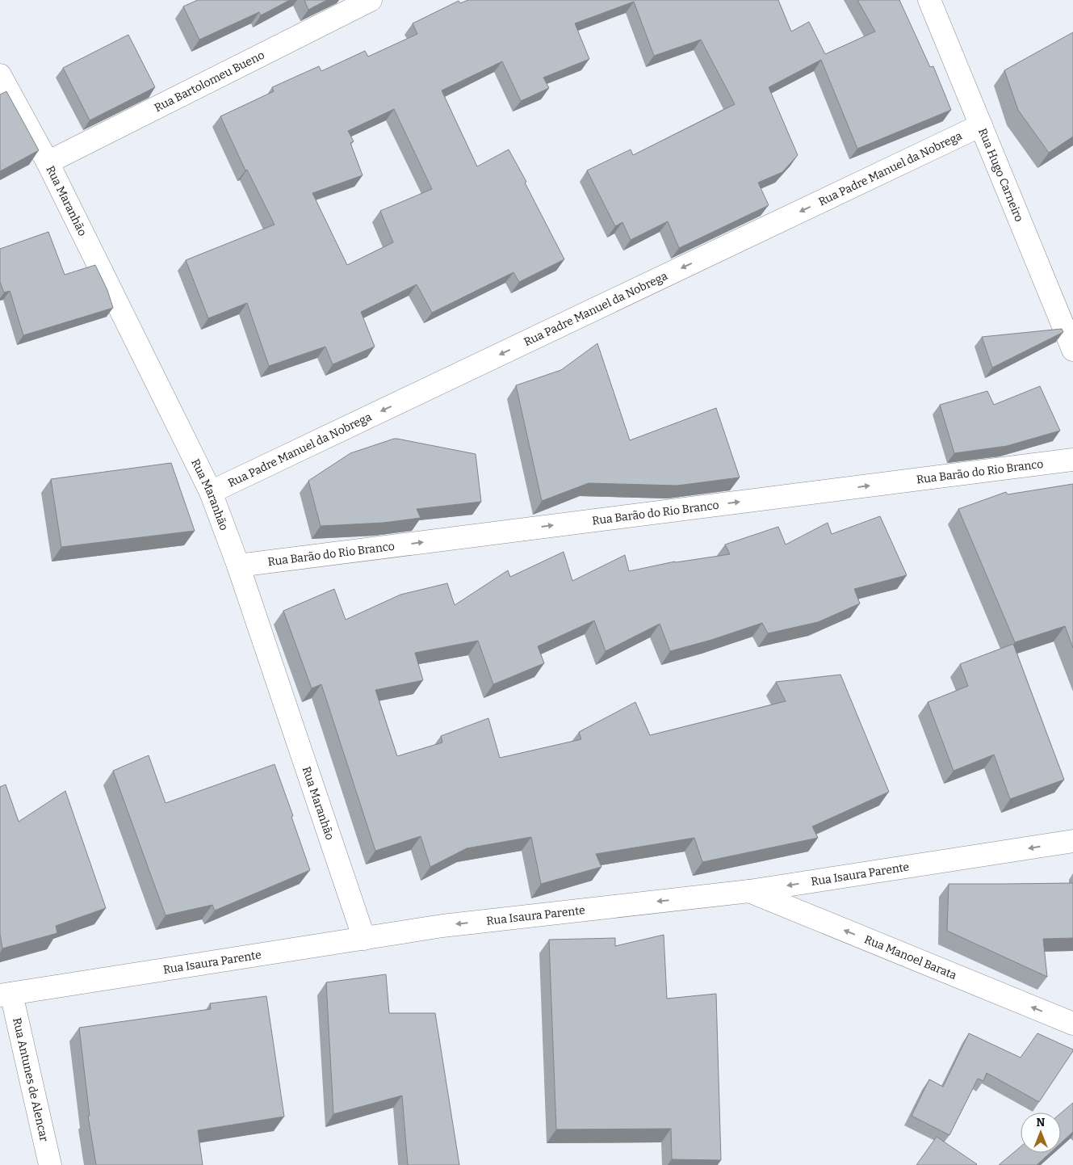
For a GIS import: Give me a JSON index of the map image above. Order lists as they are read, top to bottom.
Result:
{
  "streets": {
    "street": [
      "Rua Bartolomeu Bueno",
      "Rua Padre Manuel da Nobrega",
      "Rua Hugo Carneiro",
      "Rua Maranhão",
      "Rua Barão do Rio Branco",
      "Rua Isaura Parente",
      "Rua Manoel Barata",
      "Rua Antunes de Alencar"
    ]
  },
  "crossings": [
    ["Rua Bartolomeu Bueno", "Rua Maranhão"],
    ["Rua Padre Manuel da Nobrega", "Rua Hugo Carneiro"],
    ["Rua Padre Manuel da Nobrega", "Rua Maranhão"],
    ["Rua Maranhão", "Rua Barão do Rio Branco"],
    ["Rua Maranhão", "Rua Isaura Parente"],
    ["Rua Isaura Parente", "Rua Manoel Barata"],
    ["Rua Isaura Parente", "Rua Antunes de Alencar"]
  ],
  "one_way": [
    "Rua Padre Manuel da Nobrega",
    "Rua Barão do Rio Branco",
    "Rua Isaura Parente",
    "Rua Manoel Barata"
  ],
  "north": "top"
}
